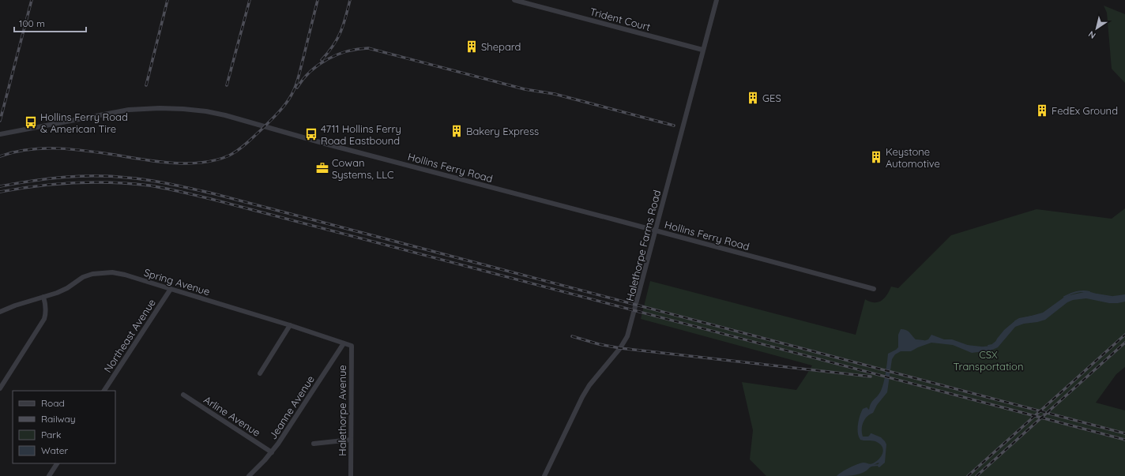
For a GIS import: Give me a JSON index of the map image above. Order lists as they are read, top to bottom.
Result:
{
  "streets": {
    "street": [
      "Trident Court",
      "Hollins Ferry Road",
      "Halethorpe Farms Road",
      "Spring Avenue",
      "Northeast Avenue",
      "Jeanne Avenue",
      "Halethorpe Avenue",
      "Arline Avenue"
    ]
  },
  "crossings": [
    ["Trident Court", "Halethorpe Farms Road"],
    ["Hollins Ferry Road", "Halethorpe Farms Road"],
    ["Spring Avenue", "Northeast Avenue"],
    ["Spring Avenue", "Jeanne Avenue"],
    ["Spring Avenue", "Halethorpe Avenue"],
    ["Jeanne Avenue", "Arline Avenue"]
  ],
  "parks": ["CSX Transportation"],
  "places": {
    "building": [
      "Shepard",
      "GES",
      "FedEx Ground",
      "Bakery Express",
      "Keystone Automotive"
    ],
    "bus stop": ["Hollins Ferry Road & American Tire", "4711 Hollins Ferry Road Eastbound"],
    "office": ["Cowan Systems, LLC"]
  },
  "legend": [
    "Road",
    "Railway",
    "Park",
    "Water"
  ],
  "scale_bar": "100 m",
  "north": "bottom left"
}
